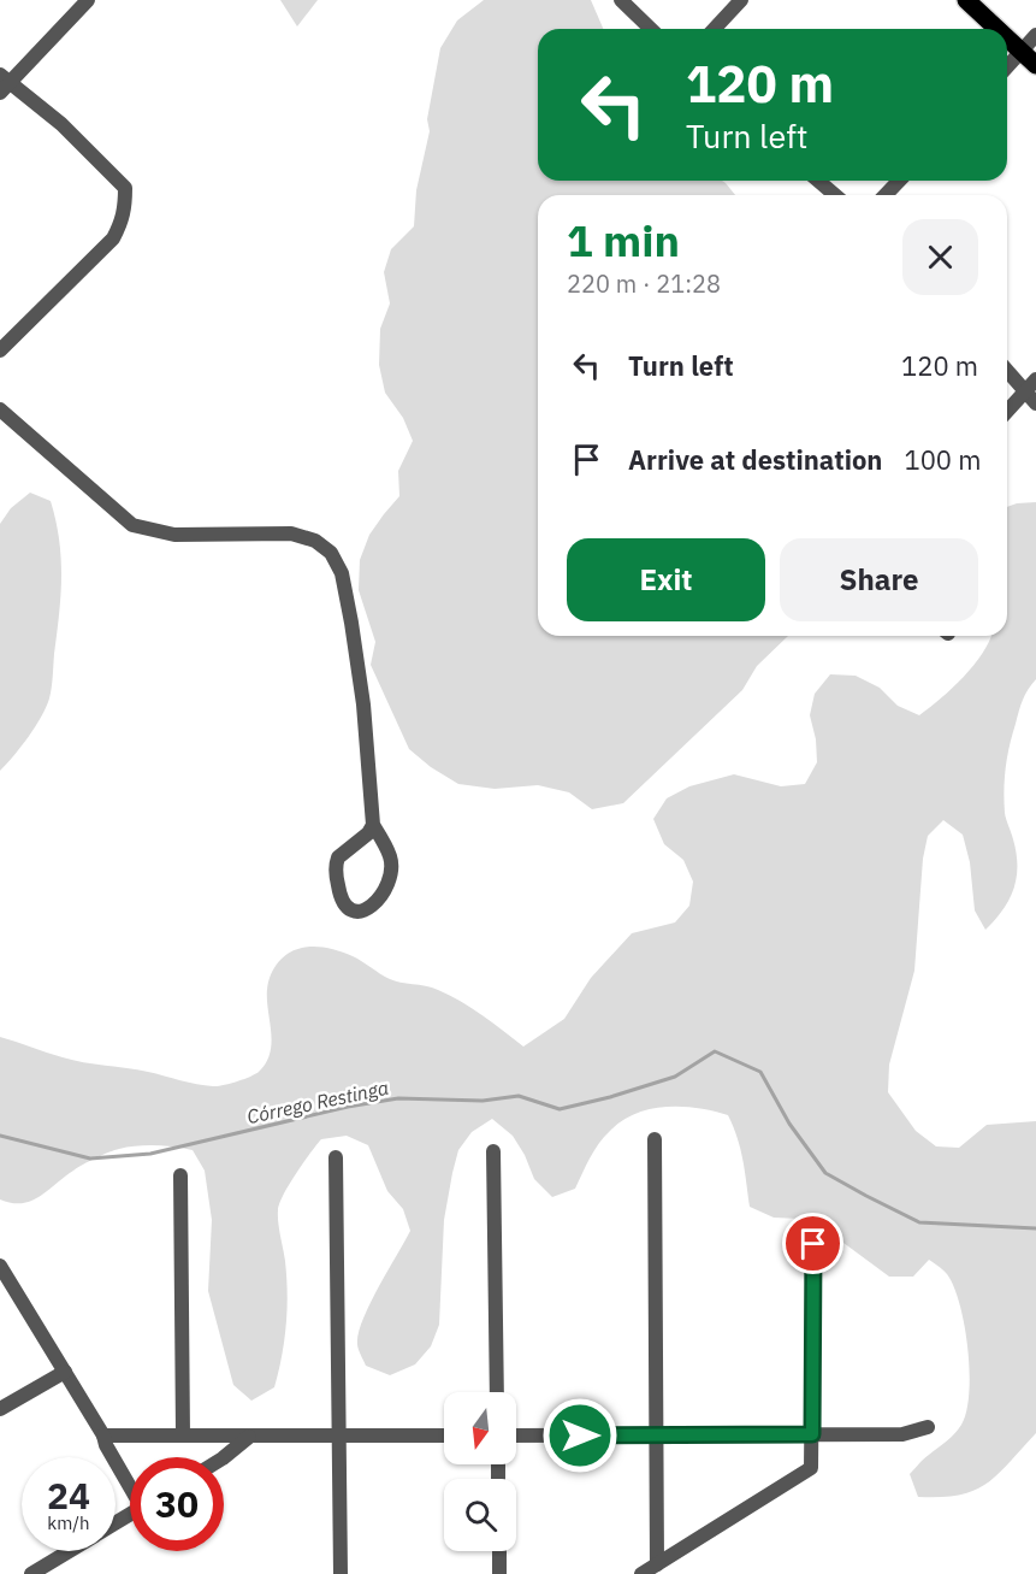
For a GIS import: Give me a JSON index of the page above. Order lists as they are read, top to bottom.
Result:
{
  "water": ["Córrego Restinga"],
  "north": "bottom",
  "page": {
    "turn": ["120 m", "Turn left"],
    "heading": ["1 min", "220 m · 21:28"],
    "list": [
      {
        "name": "Turn left",
        "value": "120 m"
      },
      {
        "name": "Arrive at destination",
        "value": "100 m"
      }
    ],
    "buttons": ["Exit", "Share"],
    "speed": "24 km/h",
    "limit": "30"
  }
}
